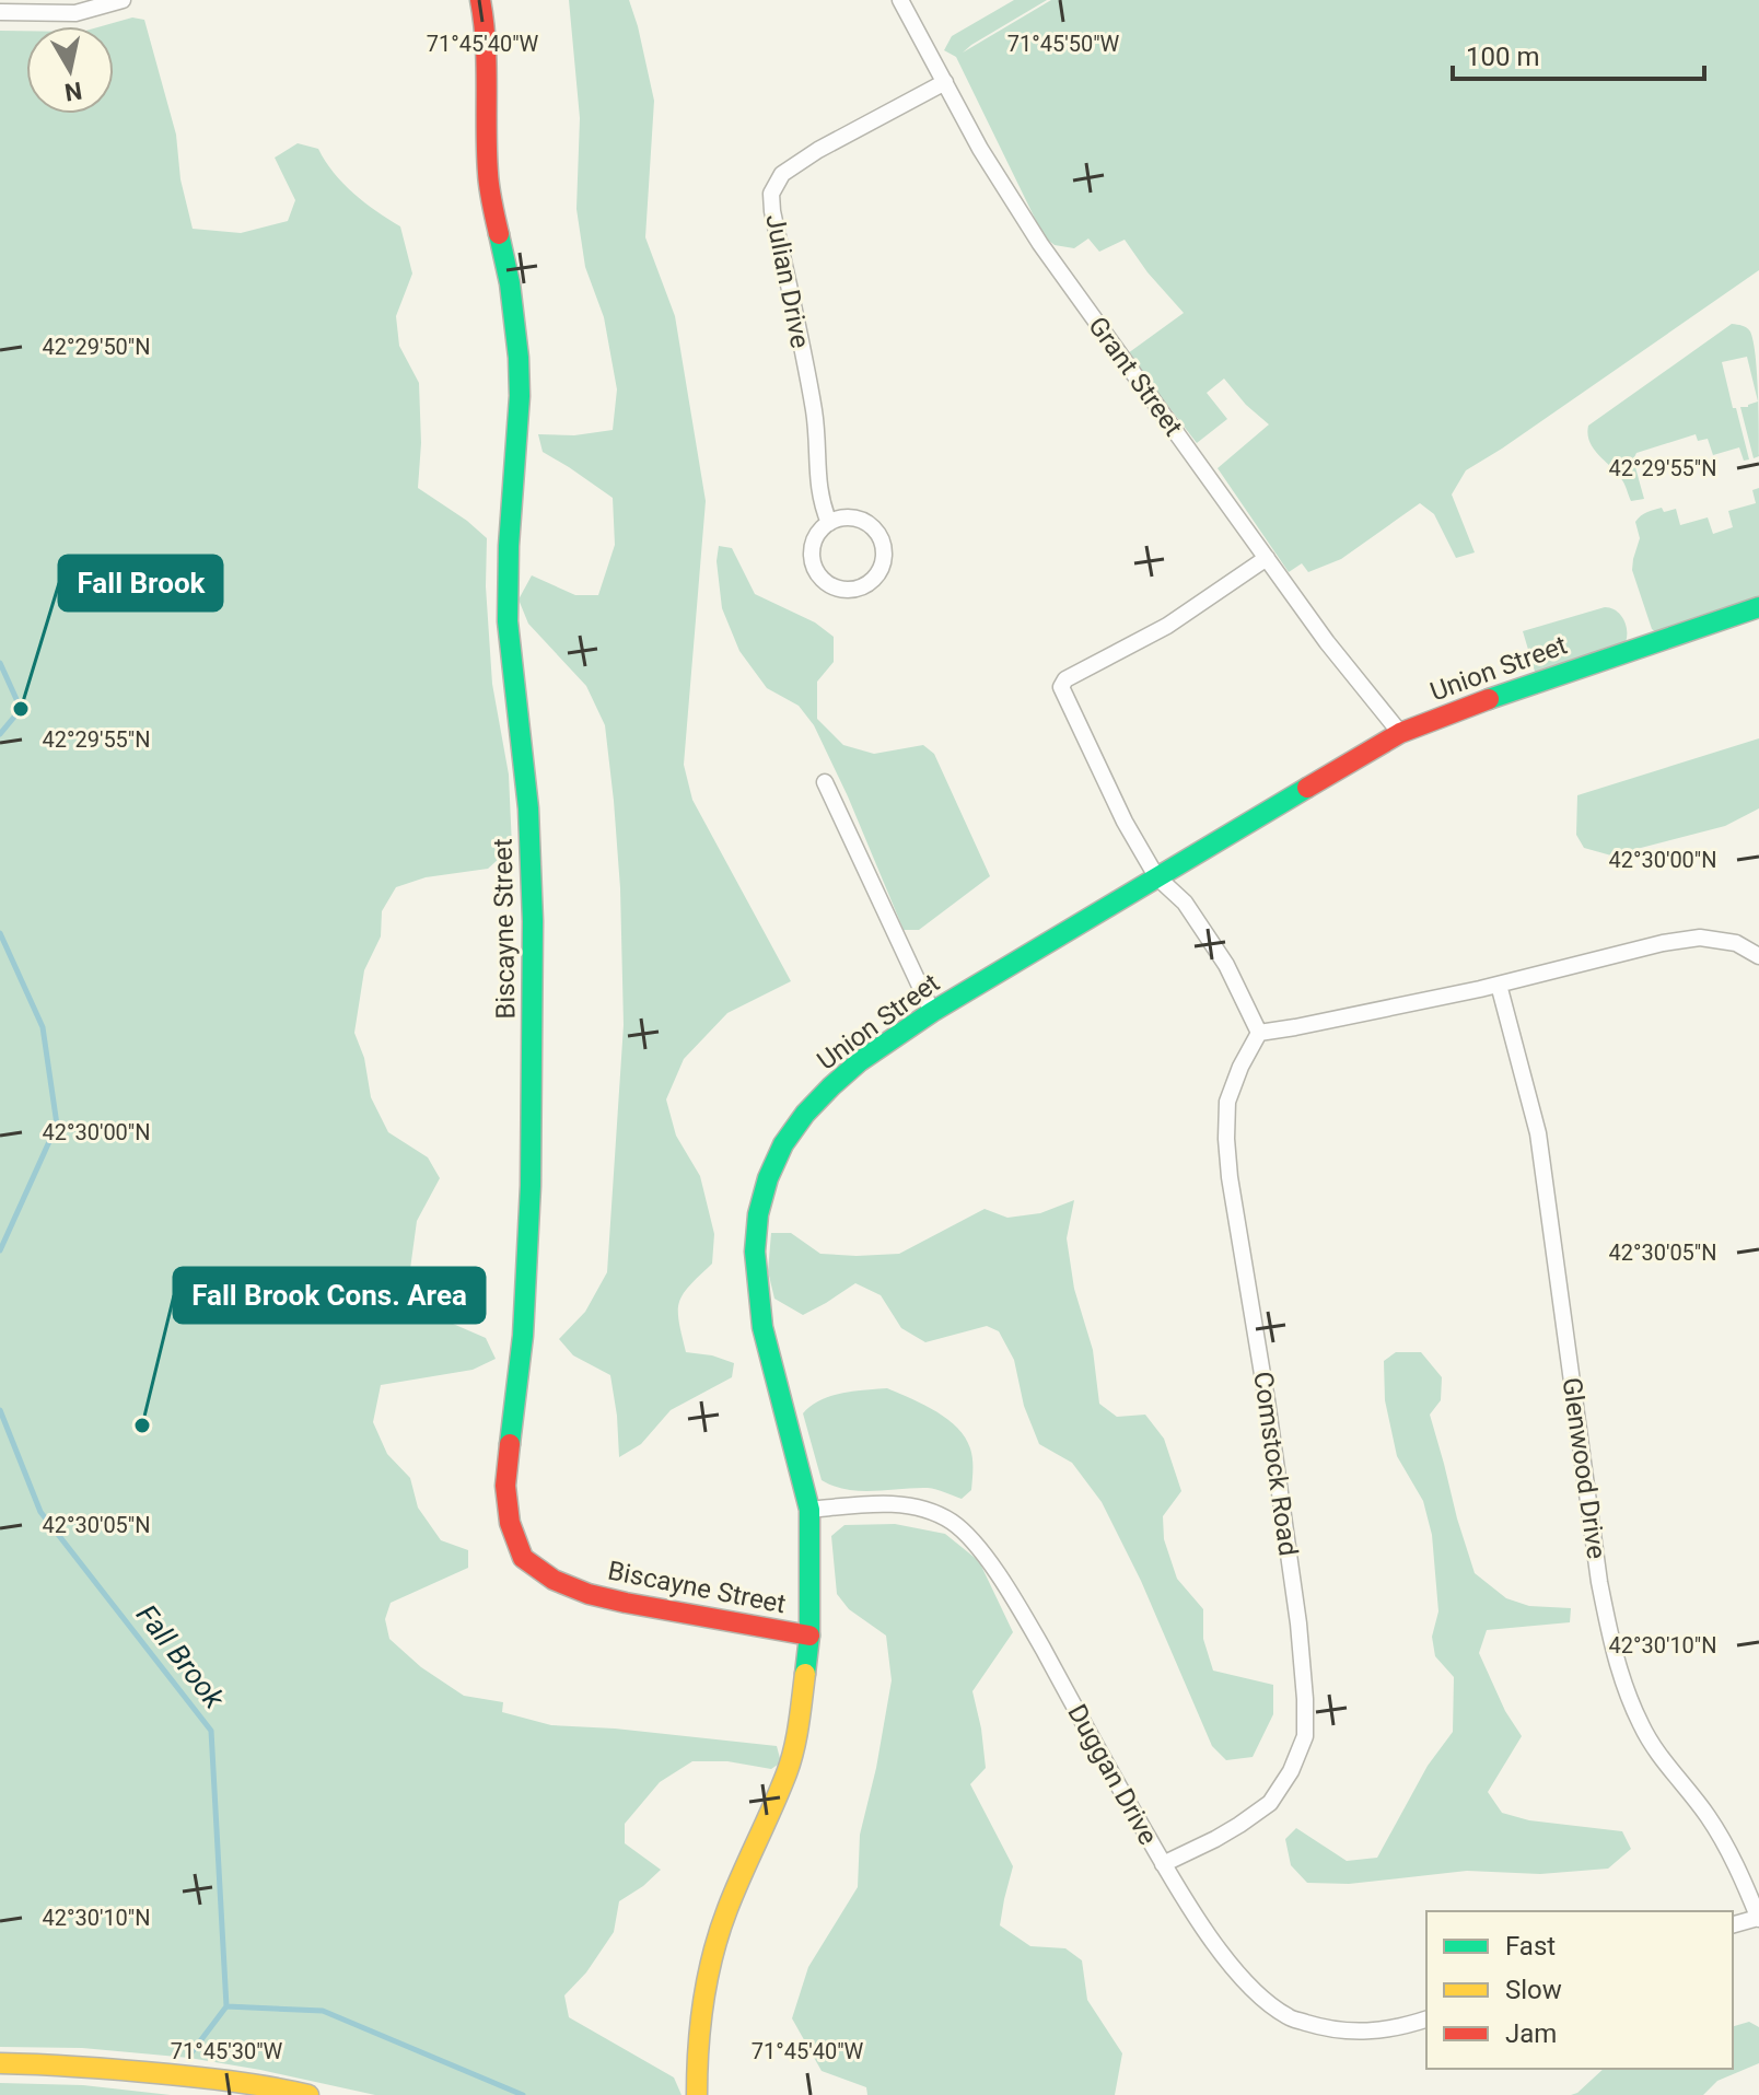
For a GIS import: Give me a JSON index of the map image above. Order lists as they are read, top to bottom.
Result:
{
  "streets": {
    "street": [
      "Julian Drive",
      "Grant Street",
      "Union Street",
      "Biscayne Street",
      "Comstock Road",
      "Glenwood Drive",
      "Duggan Drive"
    ]
  },
  "crossings": [
    ["Julian Drive", "Grant Street"],
    ["Grant Street", "Union Street"],
    ["Union Street", "Biscayne Street"],
    ["Union Street", "Duggan Drive"],
    ["Comstock Road", "Duggan Drive"]
  ],
  "water": ["Fall Brook"],
  "places": ["Fall Brook", "Fall Brook Cons. Area"],
  "legend": ["Fast", "Slow", "Jam"],
  "scale_bar": "100 m",
  "north": "bottom",
  "coordinates": [
    "71°45'40\"W",
    "71°45'50\"W",
    "42°29'50\"N",
    "42°29'55\"N",
    "42°30'00\"N",
    "42°30'05\"N",
    "42°30'10\"N",
    "71°45'30\"W"
  ]
}
